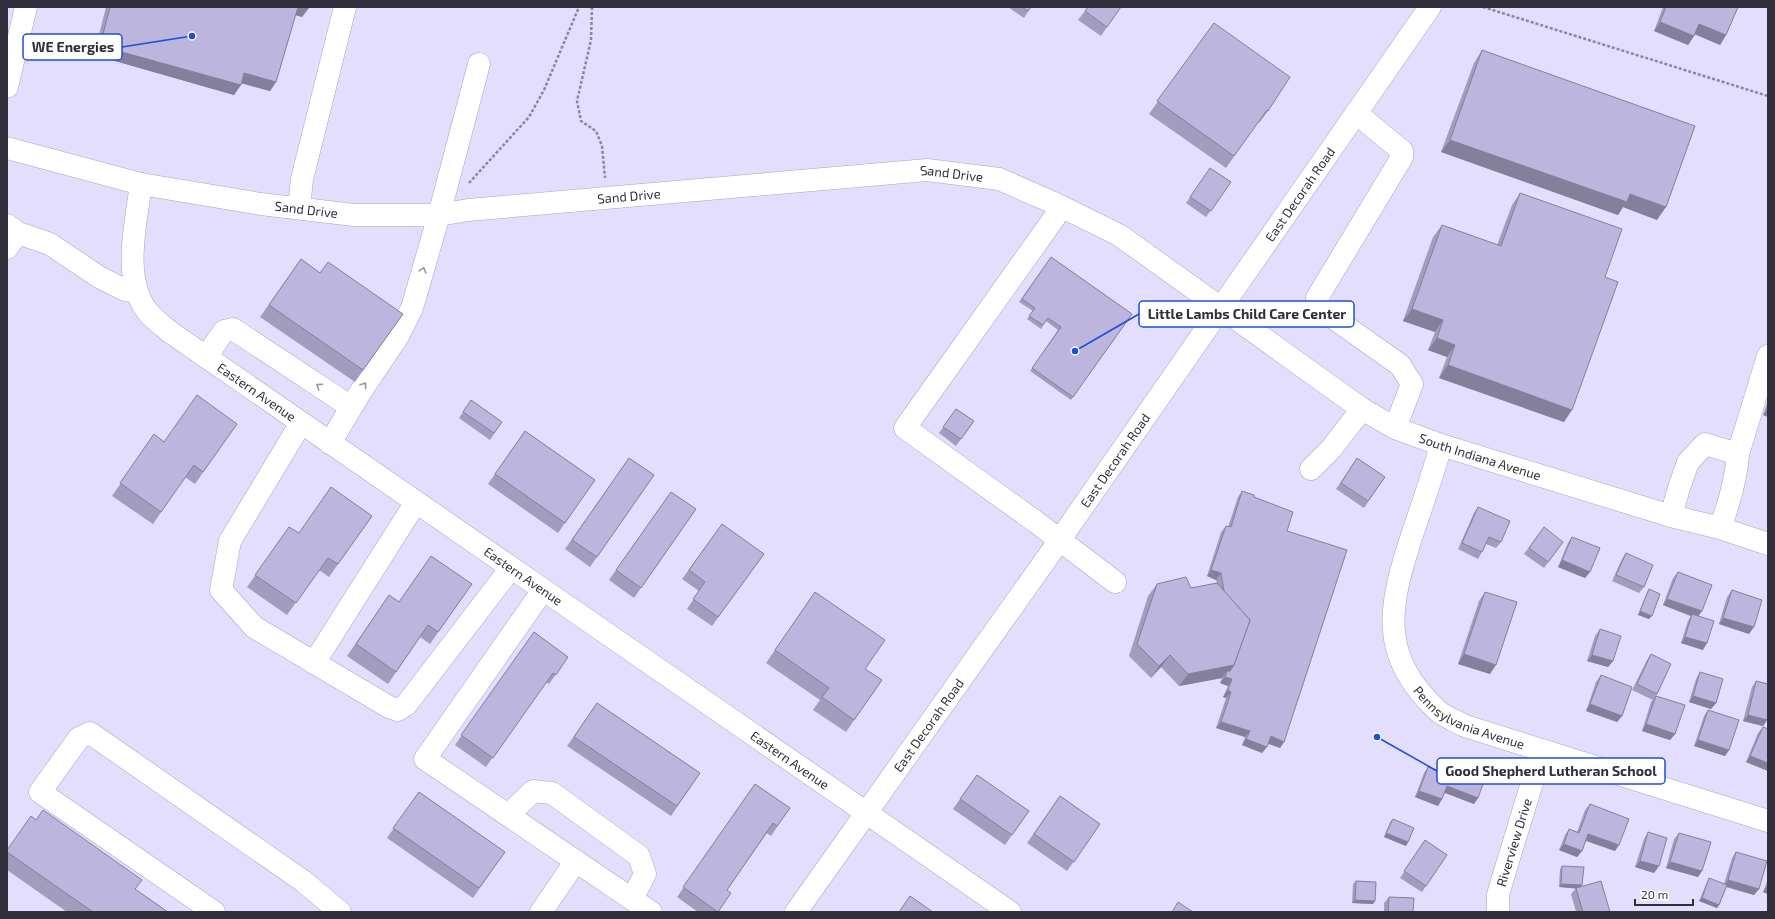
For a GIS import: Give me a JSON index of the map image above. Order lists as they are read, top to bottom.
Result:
{
  "streets": {
    "street": [
      "Sand Drive",
      "East Decorah Road",
      "Eastern Avenue",
      "South Indiana Avenue",
      "Pennsylvania Avenue",
      "Riverview Drive"
    ]
  },
  "crossings": [
    ["Sand Drive", "East Decorah Road"],
    ["Sand Drive", "Eastern Avenue"],
    ["Sand Drive", "South Indiana Avenue"],
    ["East Decorah Road", "Eastern Avenue"],
    ["East Decorah Road", "South Indiana Avenue"],
    ["South Indiana Avenue", "Pennsylvania Avenue"],
    ["Pennsylvania Avenue", "Riverview Drive"]
  ],
  "places": ["WE Energies", "Little Lambs Child Care Center", "Good Shepherd Lutheran School"],
  "scale_bar": "20 m"
}
